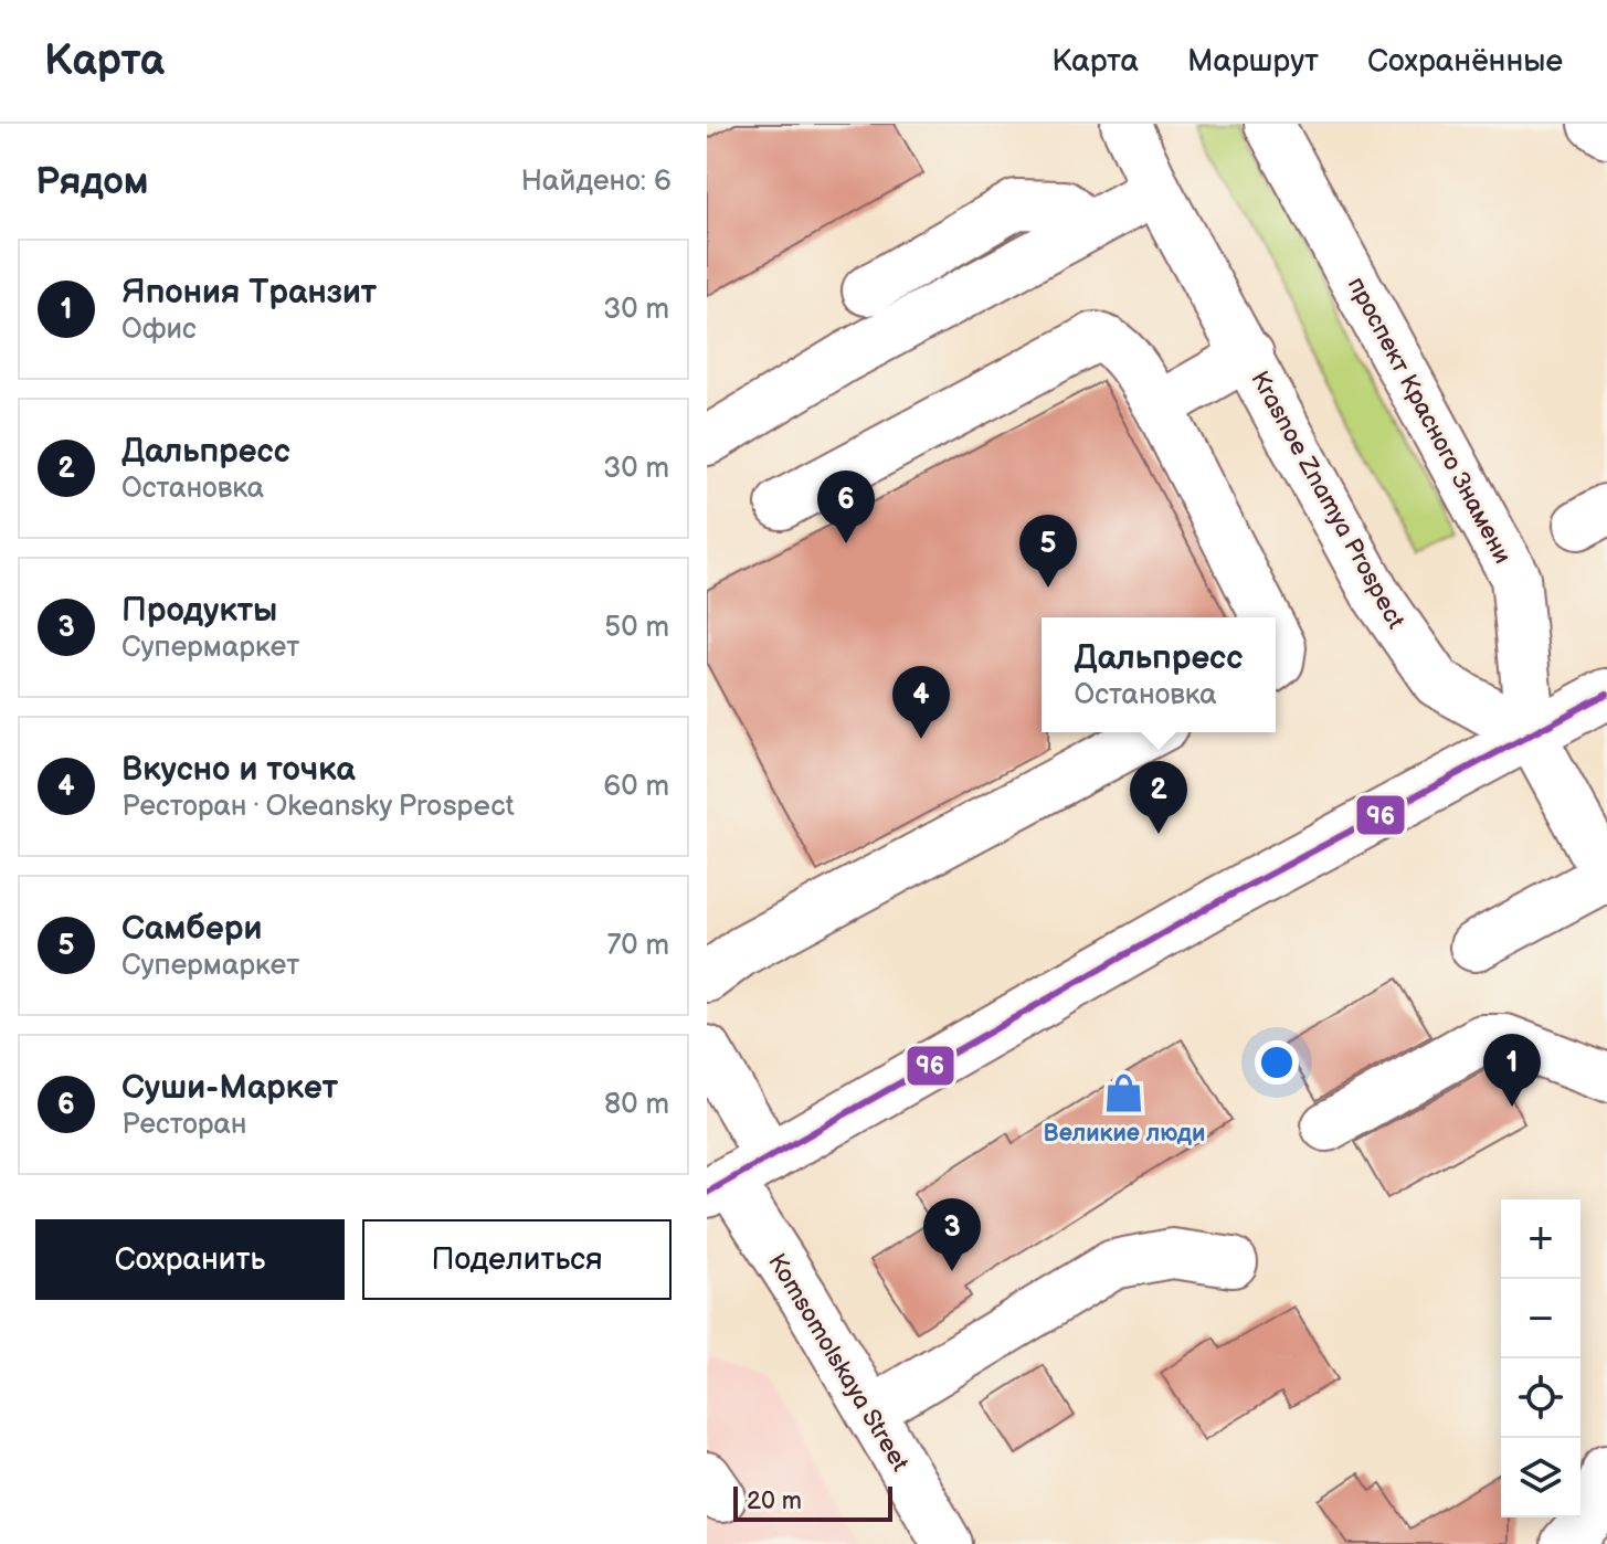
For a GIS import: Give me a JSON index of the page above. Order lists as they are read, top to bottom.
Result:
{
  "streets": {
    "main road": ["проспект Красного Знамени", "Krasnoe Znamya Prospect", "Komsomolskaya Street"]
  },
  "crossings": [
    ["проспект Красного Знамени", "Krasnoe Znamya Prospect"]
  ],
  "places": {
    "shop": ["Великие люди"]
  },
  "lines": ["transit line 96"],
  "scale_bar": "20 m",
  "page": {
    "header": "Карта",
    "nav": ["Карта", "Маршрут", "Сохранённые"],
    "heading": ["Рядом", "Найдено: 6"],
    "list": [
      {
        "mark": "1",
        "name": "Япония Транзит",
        "note": "Офис",
        "value": "30 m"
      },
      {
        "mark": "2",
        "name": "Дальпресс",
        "note": "Остановка",
        "value": "30 m"
      },
      {
        "mark": "3",
        "name": "Продукты",
        "note": "Супермаркет",
        "value": "50 m"
      },
      {
        "mark": "4",
        "name": "Вкусно и точка",
        "note": "Ресторан · Okeansky Prospect",
        "value": "60 m"
      },
      {
        "mark": "5",
        "name": "Самбери",
        "note": "Супермаркет",
        "value": "70 m"
      },
      {
        "mark": "6",
        "name": "Суши-Маркет",
        "note": "Ресторан",
        "value": "80 m"
      }
    ],
    "pins": [
      "6",
      "5",
      "4",
      "2",
      "1",
      "3"
    ],
    "popup": ["Дальпресс", "Остановка"],
    "buttons": ["Сохранить", "Поделиться"],
    "map_buttons": ["+", "−"],
    "scale": "20 m"
  }
}
